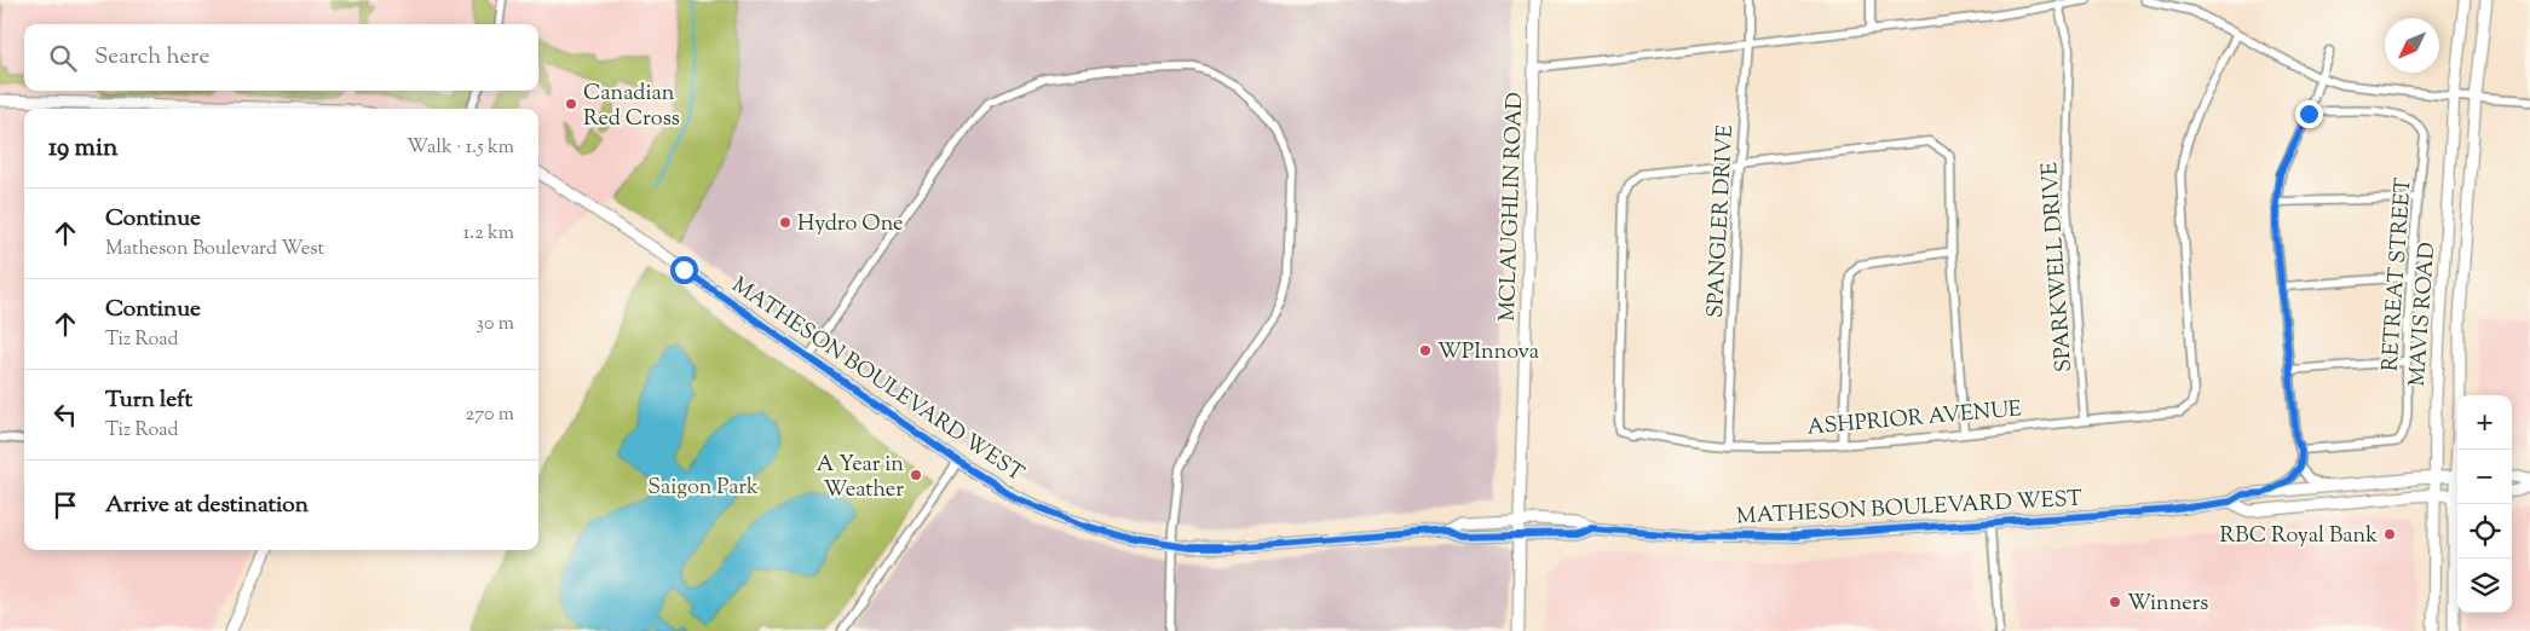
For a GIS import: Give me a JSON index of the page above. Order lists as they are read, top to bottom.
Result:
{
  "streets": {
    "street": [
      "MCLAUGHLIN ROAD",
      "SPANGLER DRIVE",
      "SPARKWELL DRIVE",
      "RETREAT STREET",
      "MAVIS ROAD",
      "MATHESON BOULEVARD WEST",
      "ASHPRIOR AVENUE"
    ]
  },
  "crossings": [
    ["MCLAUGHLIN ROAD", "MATHESON BOULEVARD WEST"],
    ["SPANGLER DRIVE", "ASHPRIOR AVENUE"],
    ["SPARKWELL DRIVE", "ASHPRIOR AVENUE"],
    ["MAVIS ROAD", "MATHESON BOULEVARD WEST"]
  ],
  "parks": ["Saigon Park"],
  "places": [
    "Canadian Red Cross",
    "Hydro One",
    "WPInnova",
    "A Year in Weather",
    "RBC Royal Bank",
    "Winners"
  ],
  "north": "bottom left",
  "page": {
    "search": "Search here",
    "heading": ["19 min", "Walk · 1.5 km"],
    "list": [
      ["Continue", "Matheson Boulevard West", "1.2 km"],
      ["Continue", "Tiz Road", "30 m"],
      ["Turn left", "Tiz Road", "270 m"],
      "Arrive at destination"
    ],
    "map_buttons": ["+", "−"]
  }
}
